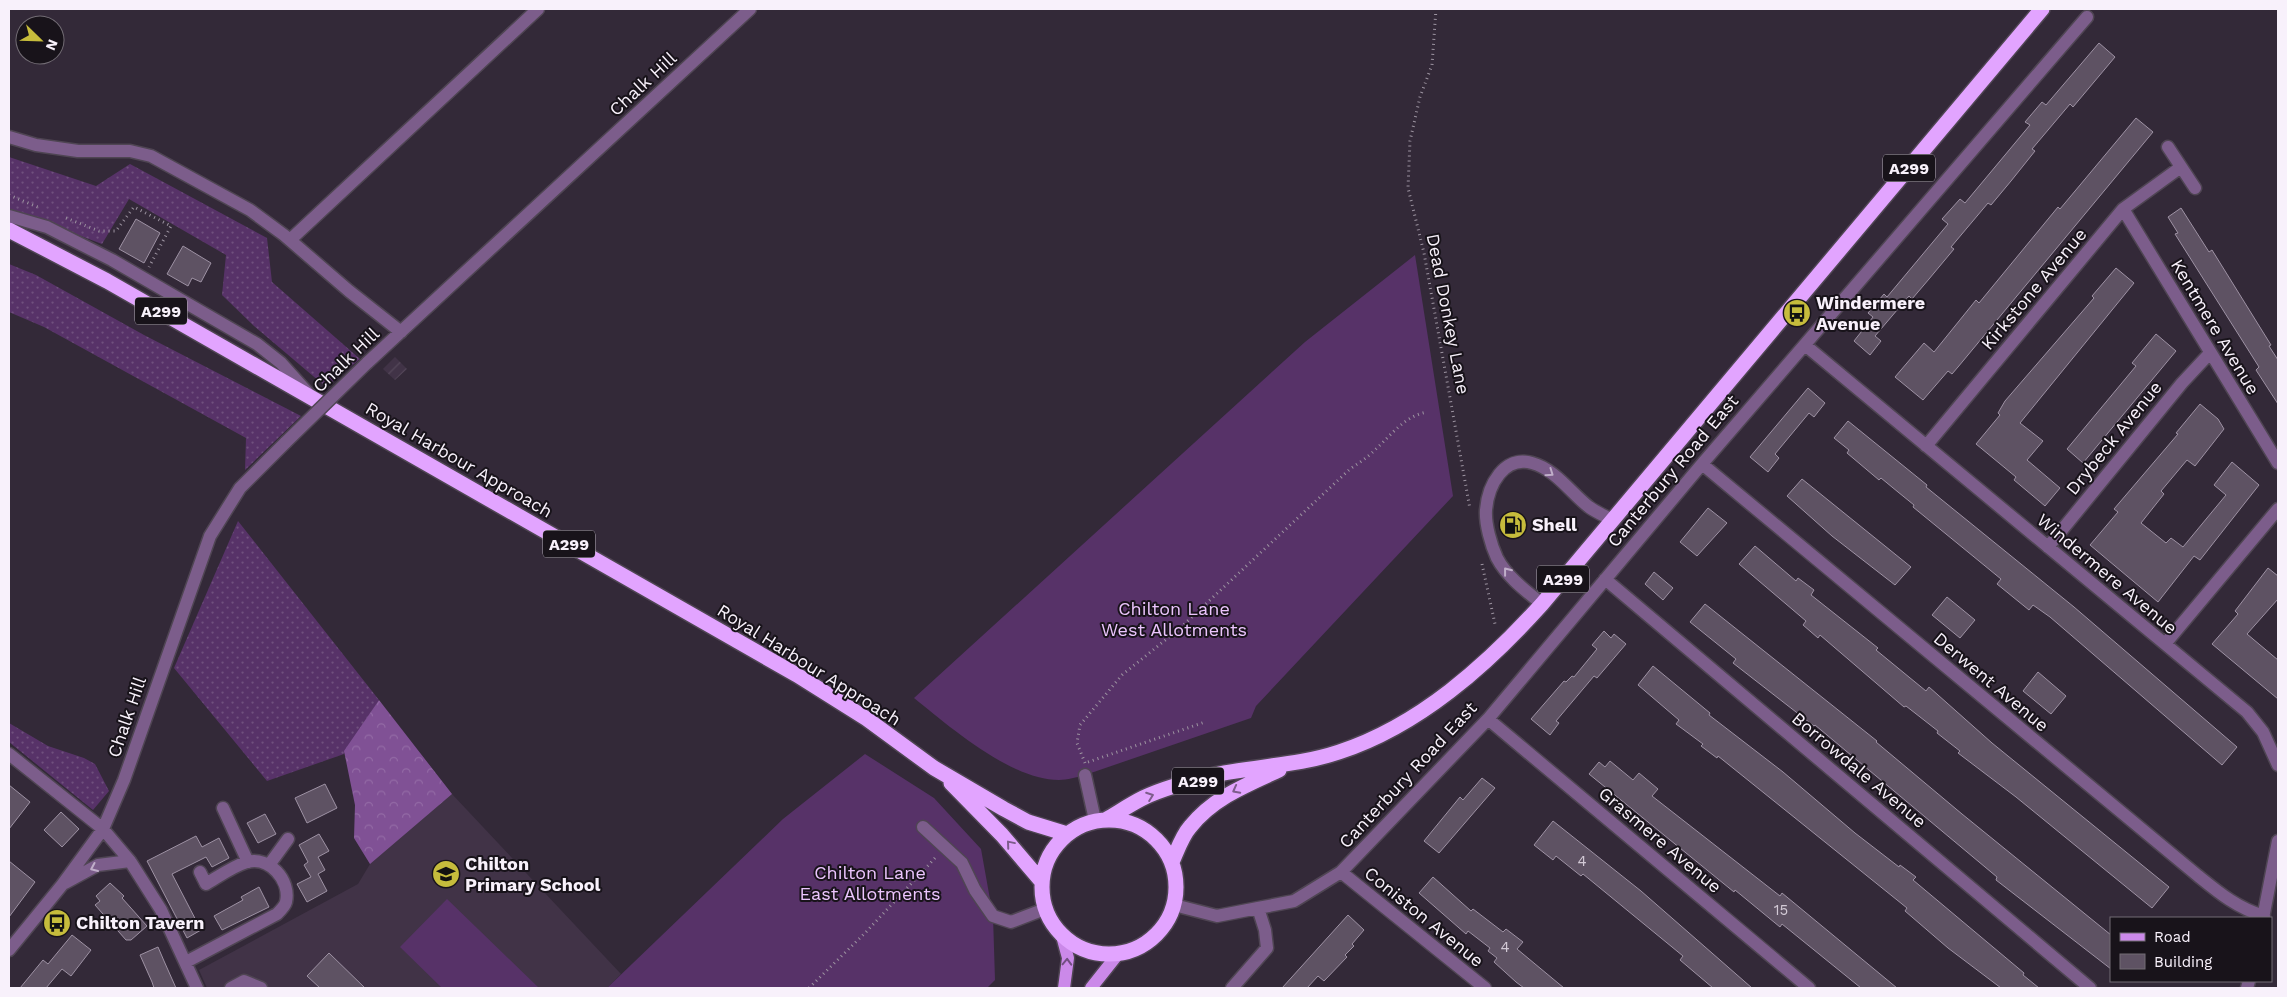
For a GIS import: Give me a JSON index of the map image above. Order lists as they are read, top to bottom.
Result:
{
  "streets": {
    "highway": ["A299", "Royal Harbour Approach", "Canterbury Road East"],
    "street": [
      "Chalk Hill",
      "Kirkstone Avenue",
      "Kentmere Avenue",
      "Drybeck Avenue",
      "Windermere Avenue",
      "Derwent Avenue",
      "Borrowdale Avenue",
      "Grasmere Avenue",
      "Coniston Avenue"
    ],
    "path": ["Dead Donkey Lane"]
  },
  "crossings": [
    ["Kirkstone Avenue", "Kentmere Avenue"],
    ["Kirkstone Avenue", "Windermere Avenue"],
    ["Kentmere Avenue", "Drybeck Avenue"],
    ["Drybeck Avenue", "Windermere Avenue"],
    ["Royal Harbour Approach", "Canterbury Road East"],
    ["Canterbury Road East", "Windermere Avenue"],
    ["Canterbury Road East", "Derwent Avenue"],
    ["Canterbury Road East", "Borrowdale Avenue"],
    ["Canterbury Road East", "Grasmere Avenue"],
    ["Canterbury Road East", "Coniston Avenue"]
  ],
  "parks": ["Chilton Lane West Allotments", "Chilton Lane East Allotments"],
  "places": {
    "bus stop": ["Windermere Avenue", "Chilton Tavern"],
    "fuel station": ["Shell"],
    "school or university": ["Chilton Primary School"]
  },
  "house_numbers": ["4", "15", "4"],
  "legend": ["Road", "Building"],
  "north": "bottom right"
}
